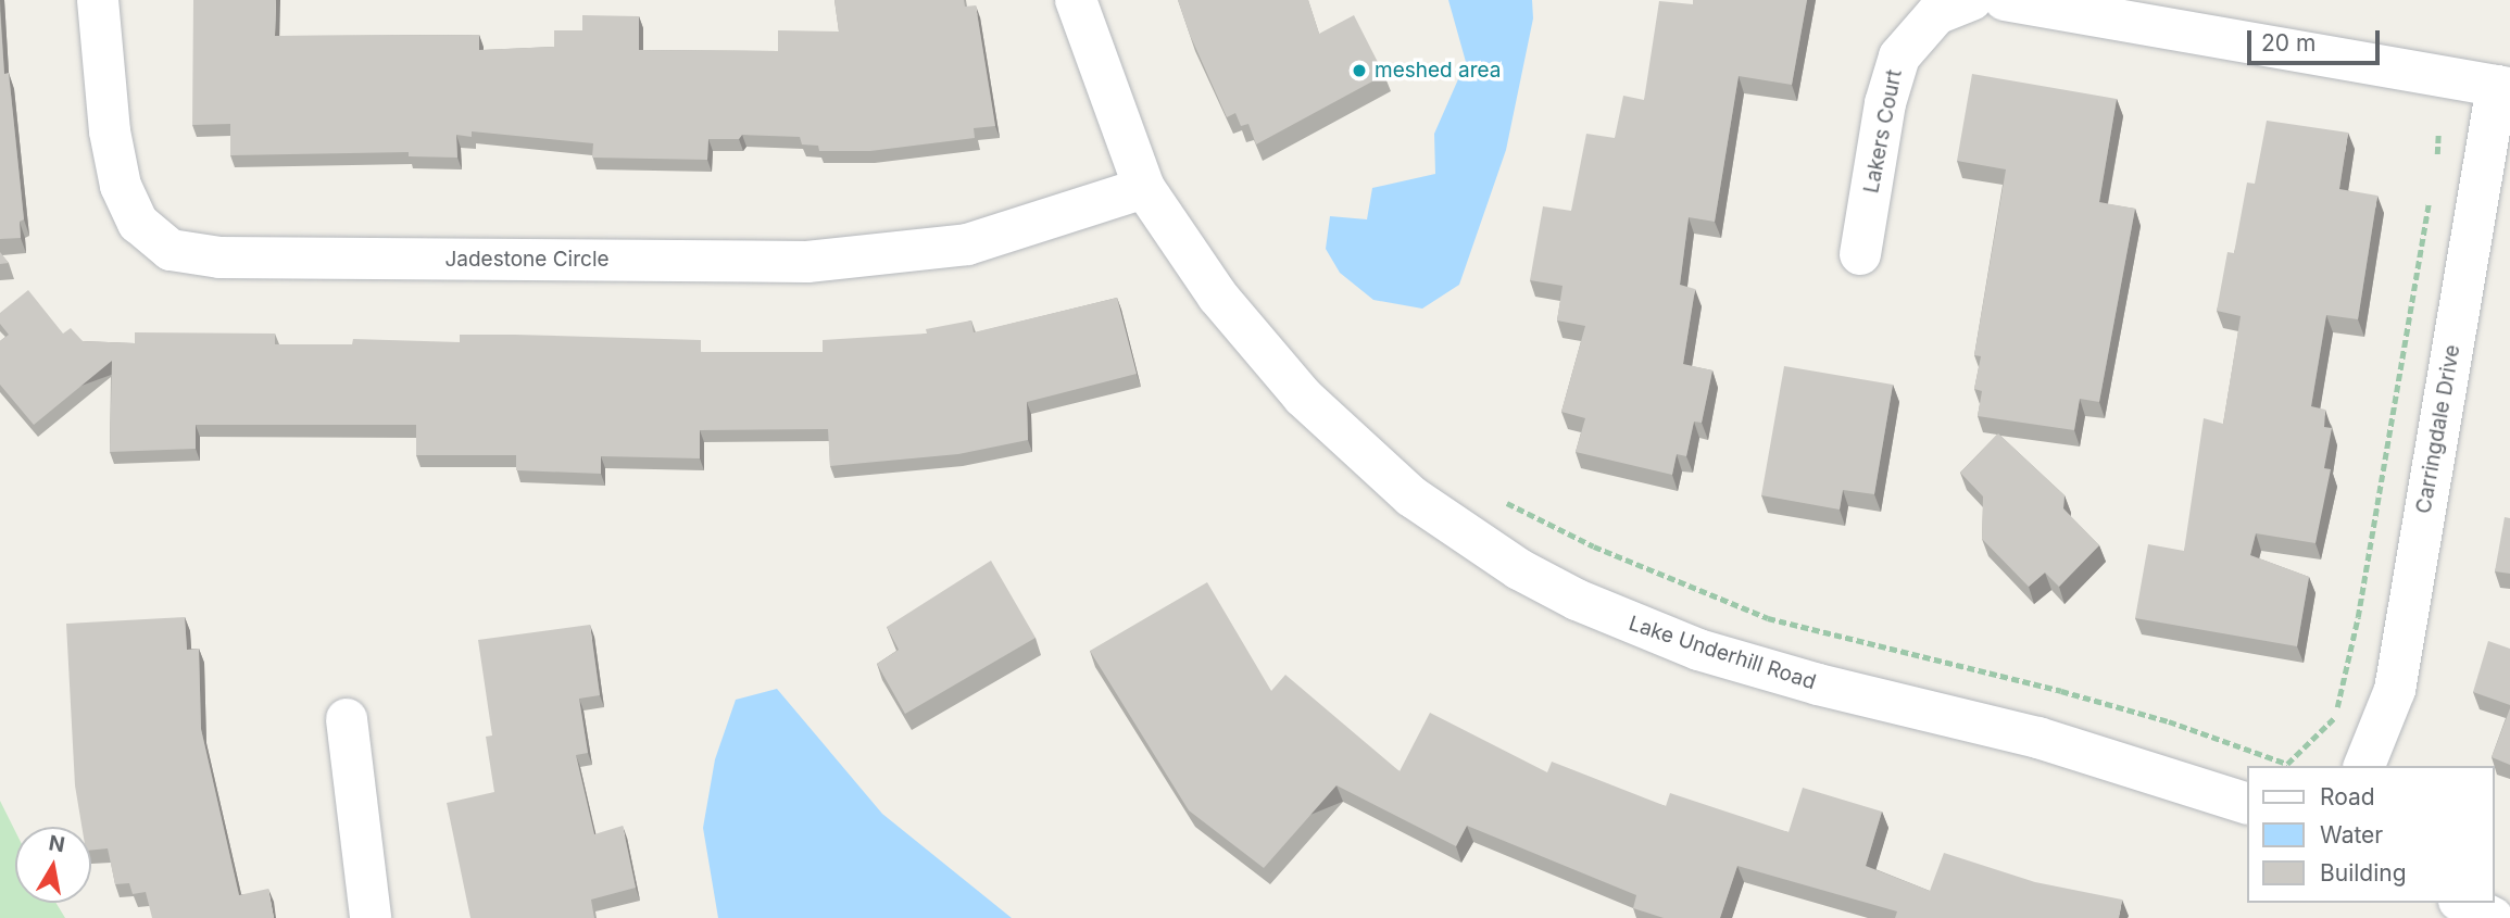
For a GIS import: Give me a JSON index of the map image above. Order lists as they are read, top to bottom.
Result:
{
  "streets": {
    "street": [
      "Lakers Court",
      "Jadestone Circle",
      "Carringdale Drive",
      "Lake Underhill Road"
    ]
  },
  "crossings": [
    ["Jadestone Circle", "Lake Underhill Road"]
  ],
  "places": ["meshed area"],
  "legend": ["Road", "Water", "Building"],
  "scale_bar": "20 m",
  "north": "top"
}
